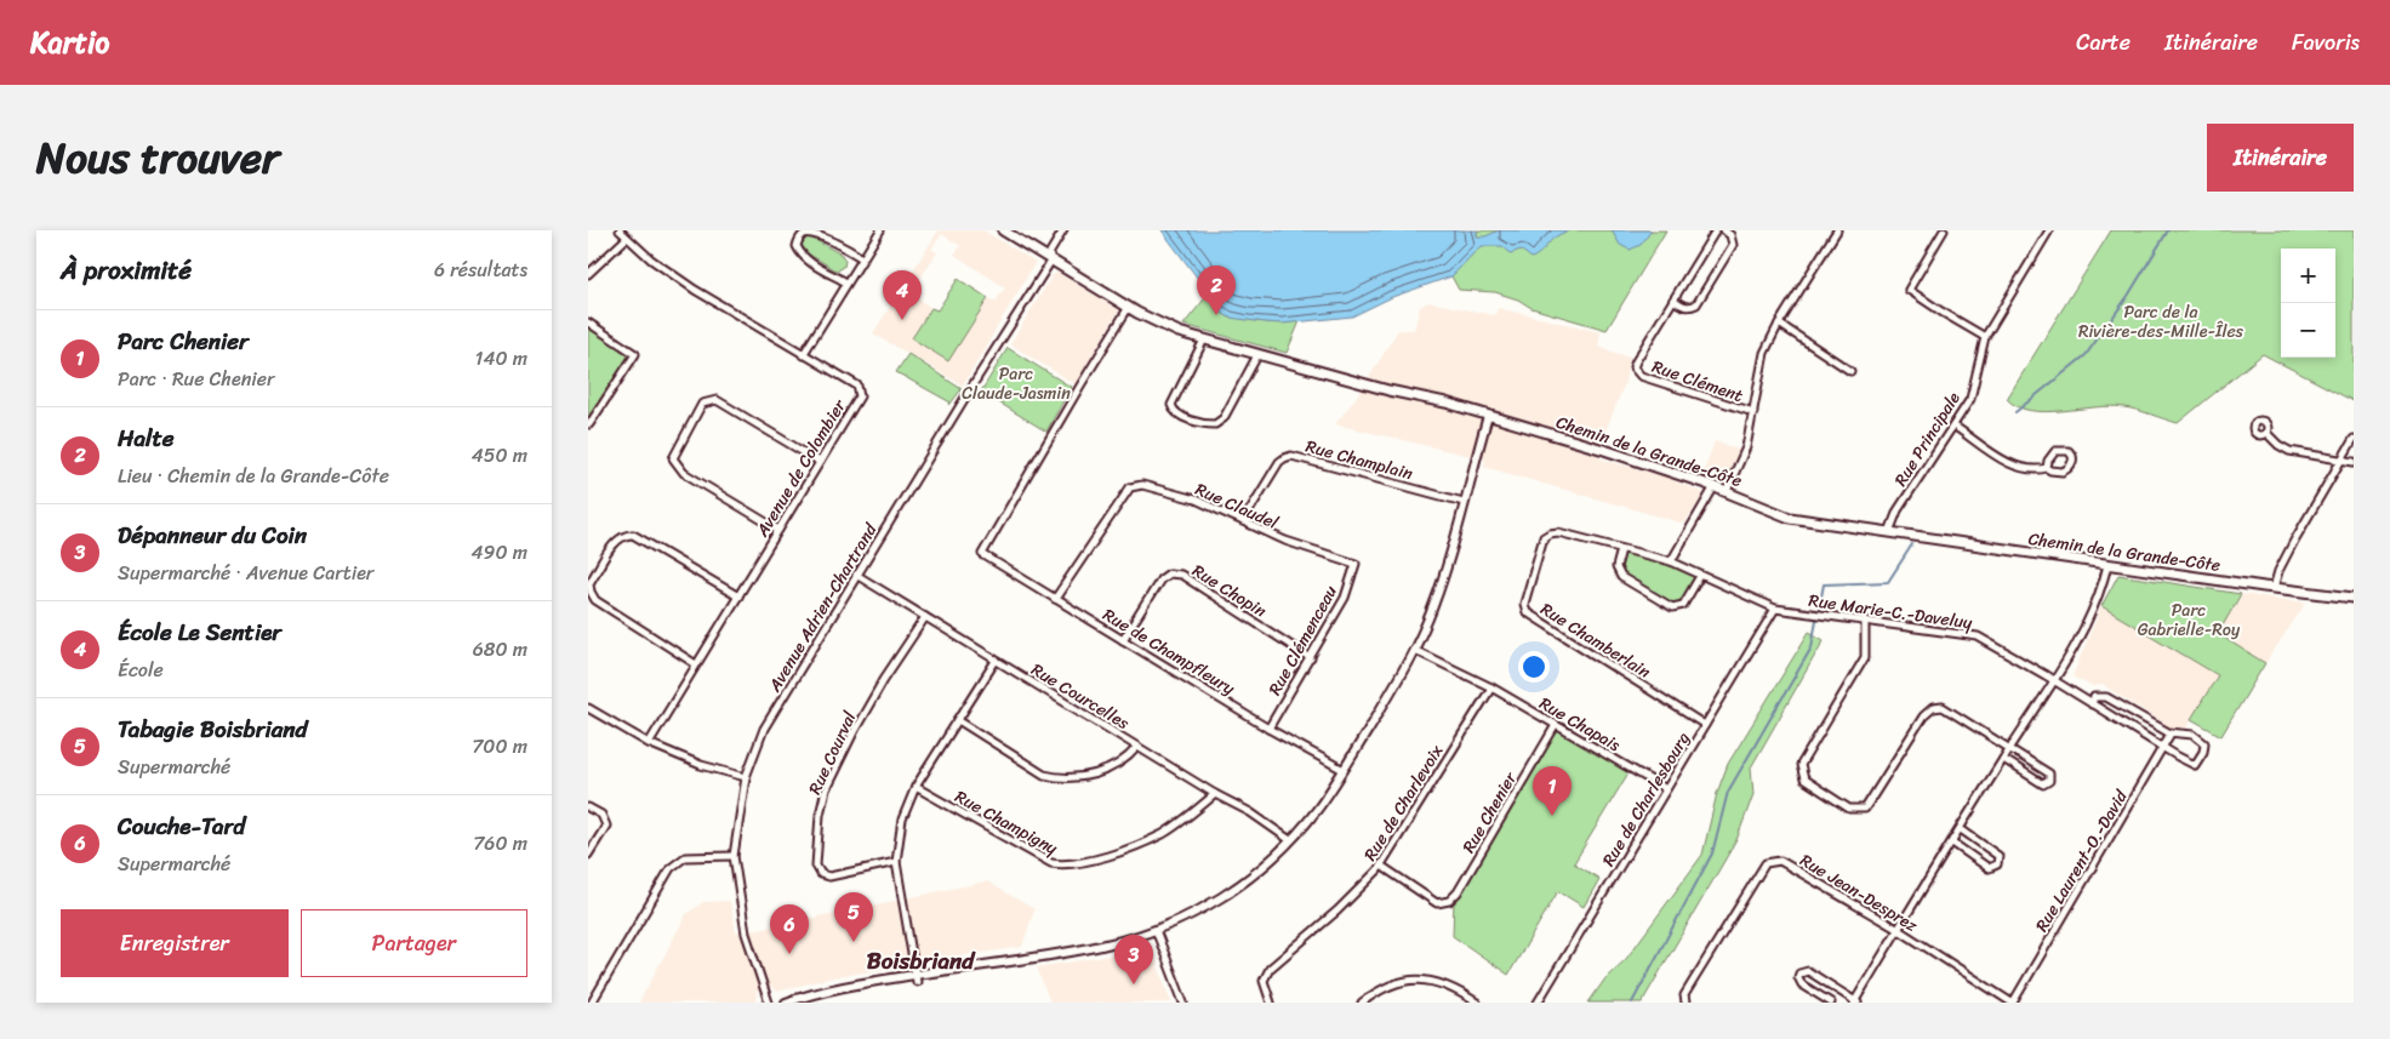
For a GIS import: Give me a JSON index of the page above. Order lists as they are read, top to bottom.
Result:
{
  "streets": {
    "main road": ["Chemin de la Grande-Côte"],
    "street": [
      "Rue Clément",
      "Rue Principale",
      "Rue Champlain",
      "Avenue de Colombier",
      "Rue Claudel",
      "Rue Chopin",
      "Avenue Adrien-Chartrand",
      "Rue Marie-C.-Daveluy",
      "Rue Clémenceau",
      "Rue Chamberlain",
      "Rue de Champfleury",
      "Rue Courcelles",
      "Rue Chapais",
      "Rue Courval",
      "Rue de Charlesbourg",
      "Rue de Charlevoix",
      "Rue Chenier",
      "Rue Champigny",
      "Rue Laurent-O.-David",
      "Rue Jean-Desprez"
    ]
  },
  "crossings": [
    ["Rue Principale", "Chemin de la Grande-Côte"],
    ["Chemin de la Grande-Côte", "Avenue Adrien-Chartrand"],
    ["Chemin de la Grande-Côte", "Rue de Champfleury"],
    ["Rue Champlain", "Rue Claudel"],
    ["Rue Claudel", "Rue Clémenceau"],
    ["Rue Claudel", "Rue de Champfleury"],
    ["Rue Chopin", "Rue Clémenceau"],
    ["Rue Chopin", "Rue de Champfleury"],
    ["Avenue Adrien-Chartrand", "Rue Courcelles"],
    ["Rue Marie-C.-Daveluy", "Rue Chamberlain"],
    ["Rue Marie-C.-Daveluy", "Rue de Charlesbourg"],
    ["Rue Marie-C.-Daveluy", "Rue Laurent-O.-David"],
    ["Rue Clémenceau", "Rue de Champfleury"],
    ["Rue Chamberlain", "Rue de Charlesbourg"],
    ["Rue Courcelles", "Rue Courval"],
    ["Rue Courcelles", "Rue Champigny"],
    ["Rue Chapais", "Rue de Charlesbourg"],
    ["Rue Chapais", "Rue de Charlevoix"],
    ["Rue Chapais", "Rue Chenier"],
    ["Rue de Charlevoix", "Rue Chenier"],
    ["Rue Laurent-O.-David", "Rue Jean-Desprez"]
  ],
  "districts": ["Boisbriand"],
  "parks": ["Parc de la Rivière-des-Mille-Îles", "Parc Claude-Jasmin", "Parc Gabrielle-Roy"],
  "page": {
    "header": "Kartio",
    "nav": ["Carte", "Itinéraire", "Favoris"],
    "title": "Nous trouver",
    "buttons": [
      "Itinéraire",
      ["Enregistrer", "Partager"]
    ],
    "heading": ["À proximité", "6 résultats"],
    "map_buttons": ["+", "−"],
    "pins": [
      "2",
      "4",
      "1",
      "5",
      "6",
      "3"
    ],
    "list": [
      {
        "mark": "1",
        "name": "Parc Chenier",
        "note": "Parc · Rue Chenier",
        "value": "140 m"
      },
      {
        "mark": "2",
        "name": "Halte",
        "note": "Lieu · Chemin de la Grande-Côte",
        "value": "450 m"
      },
      {
        "mark": "3",
        "name": "Dépanneur du Coin",
        "note": "Supermarché · Avenue Cartier",
        "value": "490 m"
      },
      {
        "mark": "4",
        "name": "École Le Sentier",
        "note": "École",
        "value": "680 m"
      },
      {
        "mark": "5",
        "name": "Tabagie Boisbriand",
        "note": "Supermarché",
        "value": "700 m"
      },
      {
        "mark": "6",
        "name": "Couche-Tard",
        "note": "Supermarché",
        "value": "760 m"
      }
    ]
  }
}
